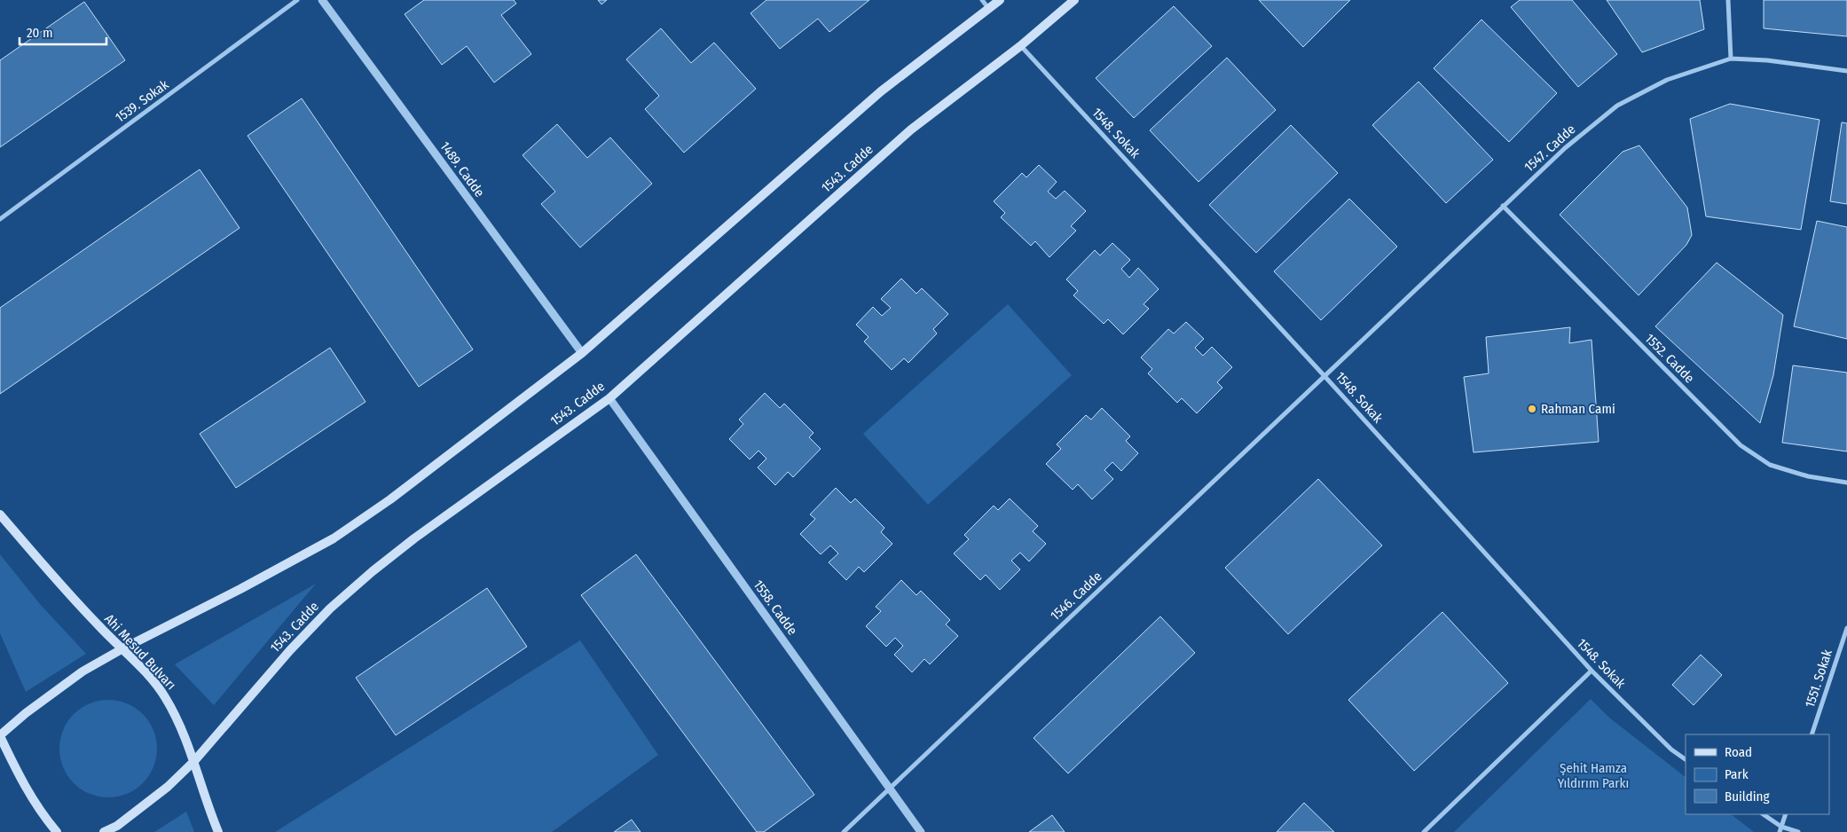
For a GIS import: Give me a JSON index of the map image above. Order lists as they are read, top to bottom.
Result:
{
  "streets": {
    "main road": ["1543. Cadde", "Ahi Mesud Bulvarı"],
    "street": [
      "1539. Sokak",
      "1548. Sokak",
      "1547. Cadde",
      "1489. Cadde",
      "1552. Cadde",
      "1546. Cadde",
      "1558. Cadde",
      "1551. Sokak"
    ]
  },
  "crossings": [
    ["1548. Sokak", "1547. Cadde"],
    ["1548. Sokak", "1543. Cadde"],
    ["1548. Sokak", "1546. Cadde"],
    ["1547. Cadde", "1552. Cadde"],
    ["1547. Cadde", "1546. Cadde"],
    ["1543. Cadde", "1558. Cadde"],
    ["1543. Cadde", "Ahi Mesud Bulvarı"],
    ["1546. Cadde", "1558. Cadde"]
  ],
  "parks": ["Şehit Hamza Yıldırım Parkı"],
  "places": ["Rahman Cami"],
  "legend": ["Road", "Park", "Building"],
  "scale_bar": "20 m"
}
